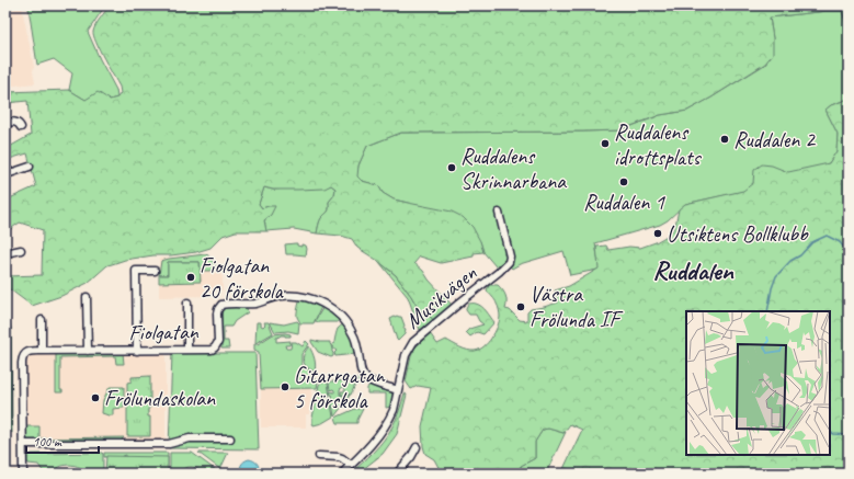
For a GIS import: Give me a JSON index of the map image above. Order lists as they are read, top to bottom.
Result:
{
  "streets": {
    "street": ["Musikvägen", "Fiolgatan"]
  },
  "crossings": [
    ["Musikvägen", "Fiolgatan"]
  ],
  "districts": ["Ruddalen"],
  "places": [
    "Ruddalen 2",
    "Ruddalens idrottsplats",
    "Ruddalens Skrinnarbana",
    "Ruddalen 1",
    "Utsiktens Bollklubb",
    "Fiolgatan 20 förskola",
    "Västra Frölunda IF",
    "Gitarrgatan 5 förskola",
    "Frölundaskolan"
  ],
  "scale_bar": "100 m"
}
